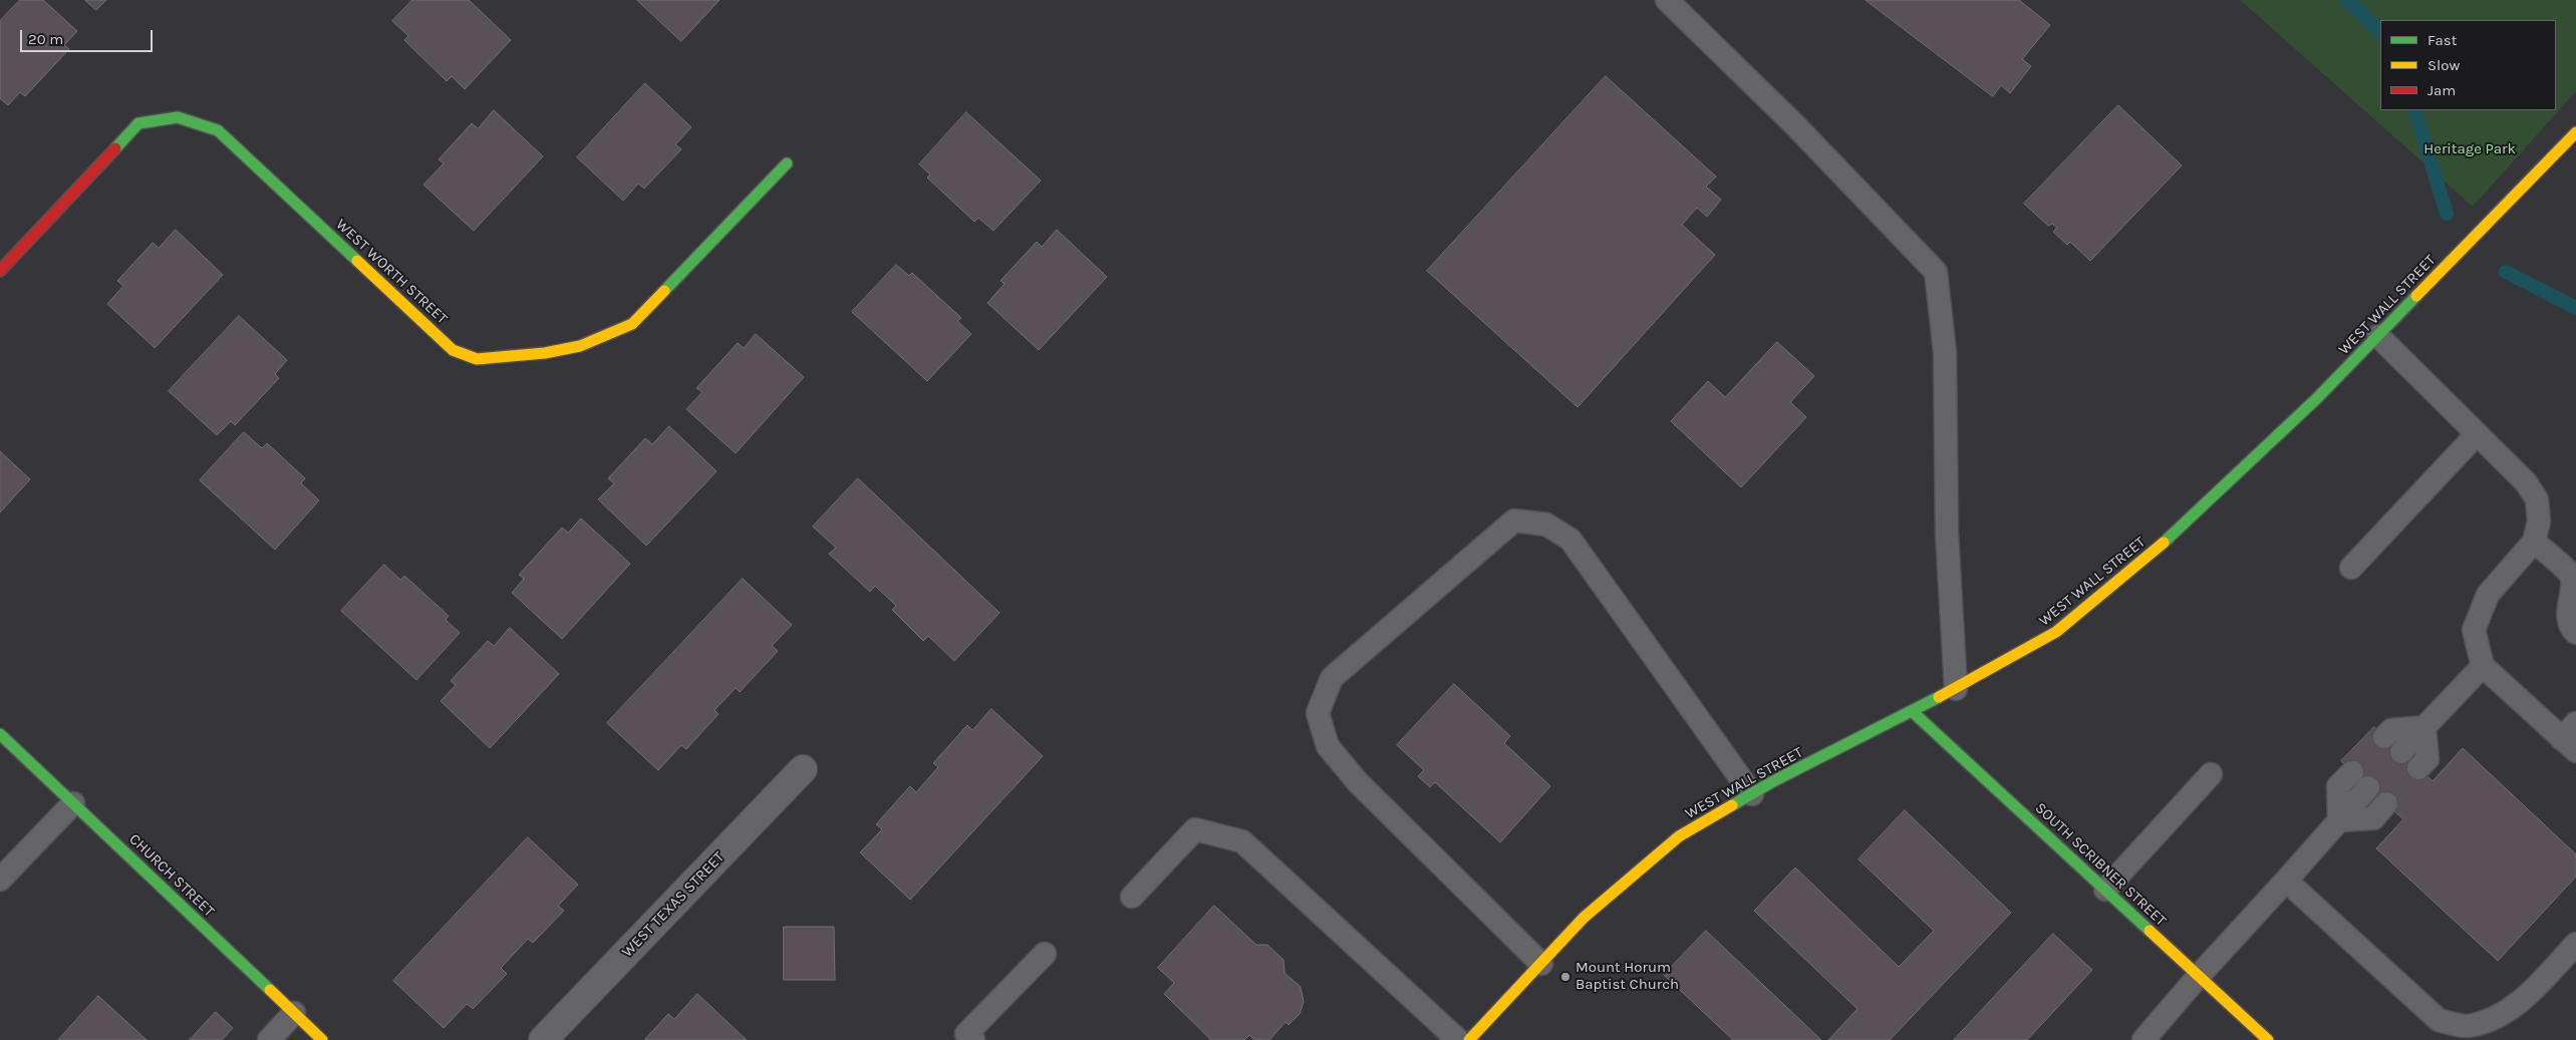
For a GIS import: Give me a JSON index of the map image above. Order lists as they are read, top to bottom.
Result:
{
  "streets": {
    "street": [
      "WEST WORTH STREET",
      "WEST WALL STREET",
      "SOUTH SCRIBNER STREET",
      "CHURCH STREET",
      "WEST TEXAS STREET"
    ]
  },
  "crossings": [
    ["WEST WALL STREET", "SOUTH SCRIBNER STREET"]
  ],
  "parks": ["Heritage Park"],
  "places": ["Mount Horum Baptist Church"],
  "legend": ["Fast", "Slow", "Jam"],
  "scale_bar": "20 m"
}
